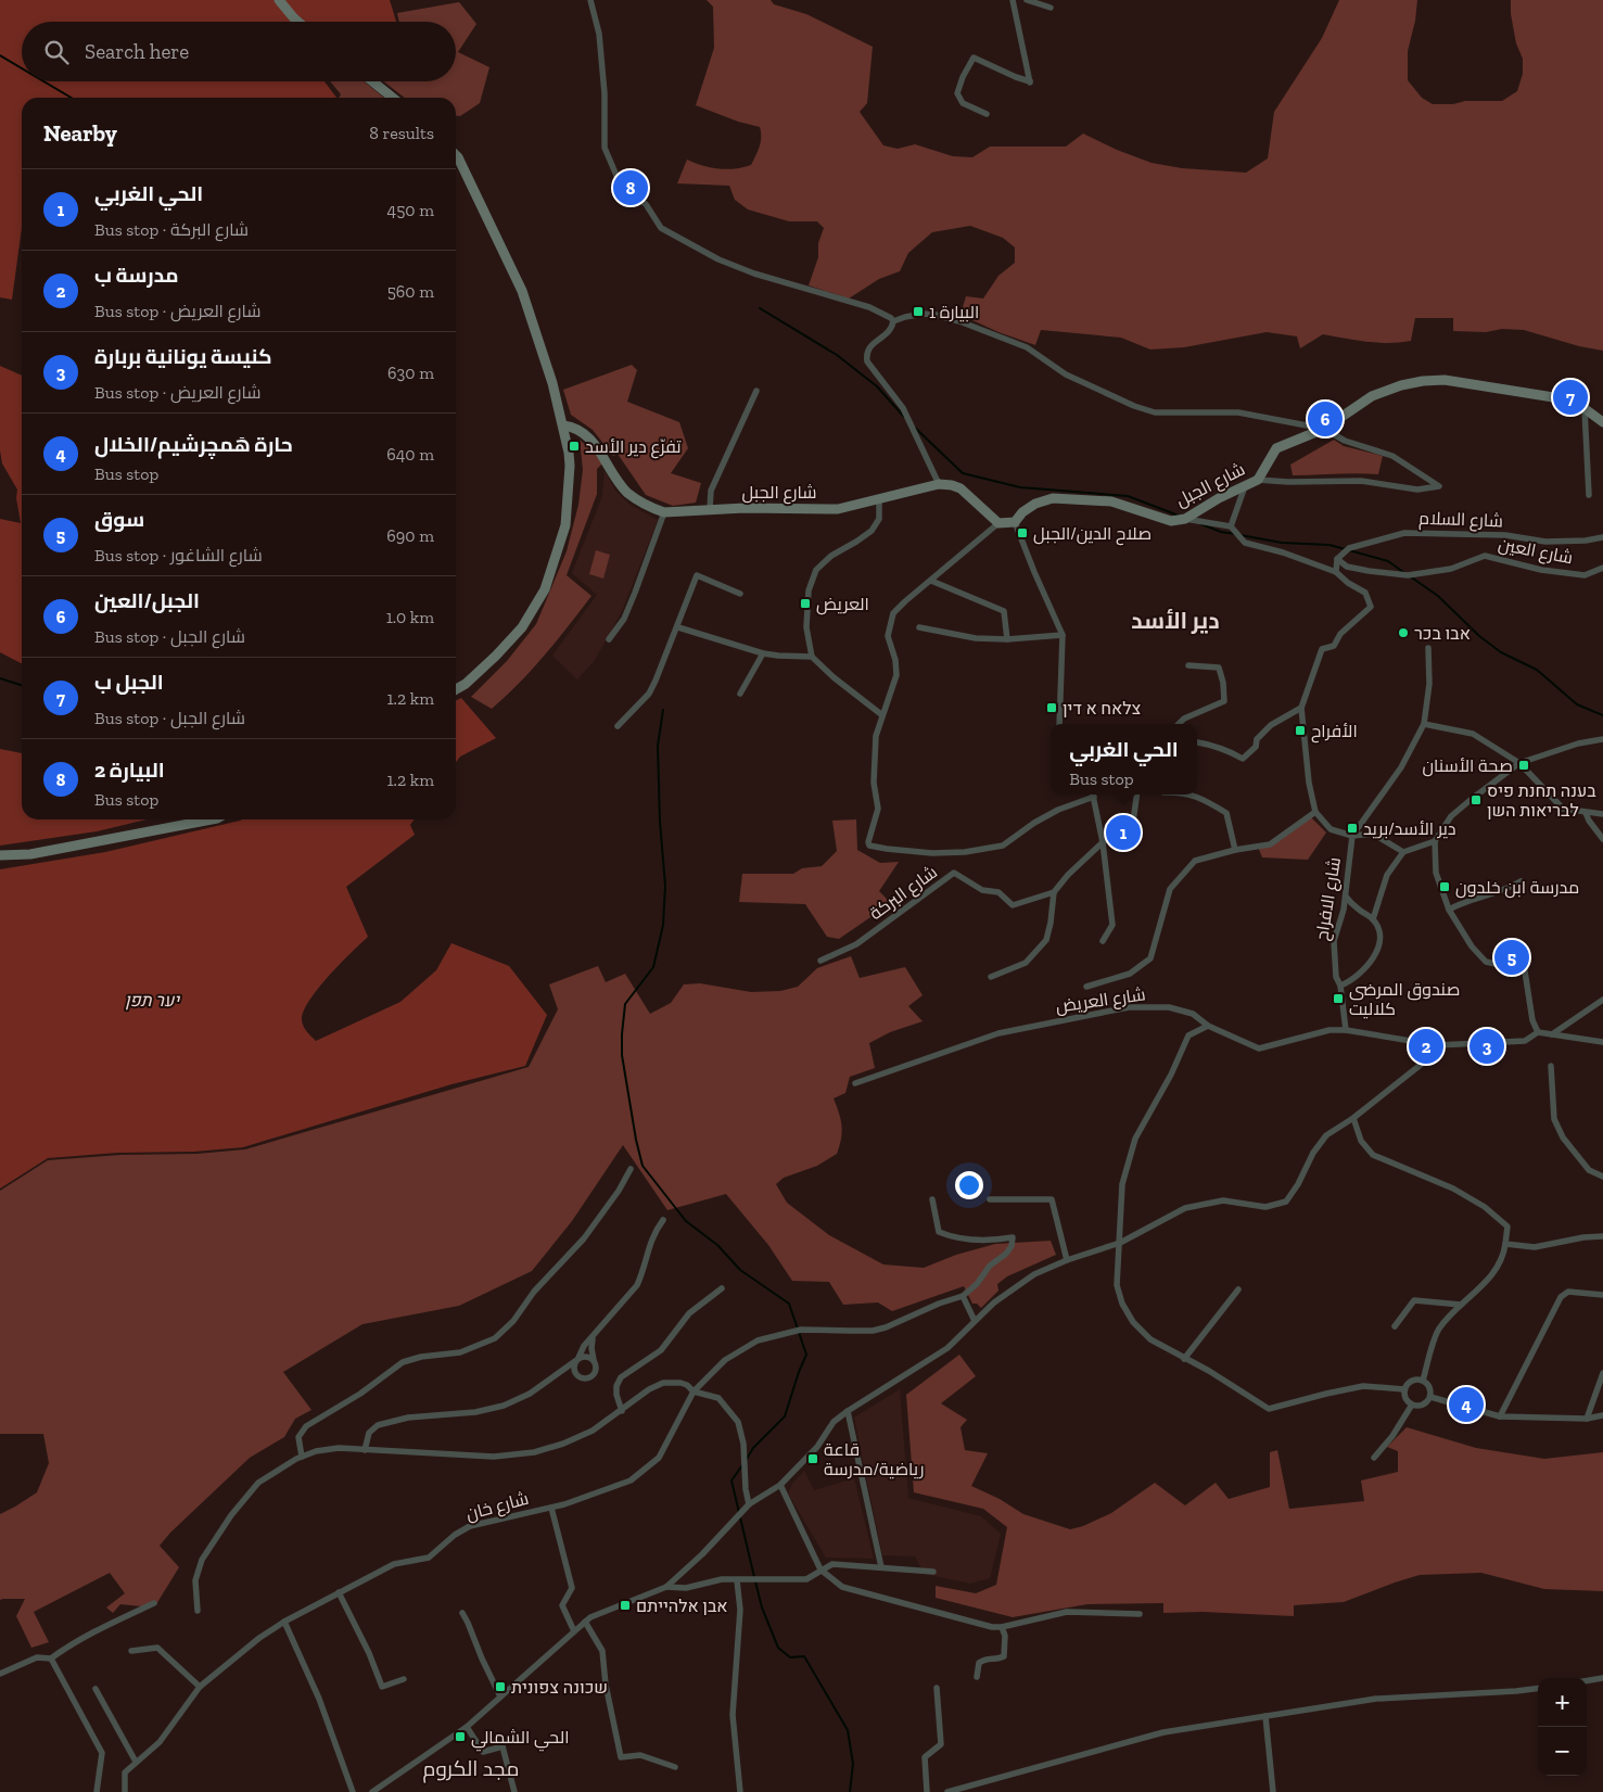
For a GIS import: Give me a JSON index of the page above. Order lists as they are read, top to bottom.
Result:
{
  "streets": {
    "street": [
      "شارع الجبل",
      "شارع السلام",
      "شارع العين",
      "شارع البركة",
      "شارع الافراح",
      "شارع العريض",
      "شارع خان"
    ]
  },
  "crossings": [
    ["شارع السلام", "شارع العين"],
    ["شارع الافراح", "شارع العريض"]
  ],
  "districts": ["دير الأسد", "مجد الكروم"],
  "parks": ["יער תפן"],
  "places": {
    "transit": [
      "البيارة 1",
      "تفرّع دير الأسد",
      "صلاح الدين/الجبل",
      "العريض",
      "צלאח א דין",
      "الأفراح",
      "صحة الأسنان",
      "בענה תחנת פיס לבריאות השן",
      "دير الأسد/بريد",
      "مدرسة ابن خلدون",
      "صندوق المرضى كلاليت",
      "قاعة رياضية/مدرسة",
      "אבן אלהייתם",
      "שכונה צפונית",
      "الحي الشمالي"
    ],
    "other": ["אבו בכר"]
  },
  "page": {
    "search": "Search here",
    "heading": ["Nearby", "8 results"],
    "pins": [
      "8",
      "7",
      "6",
      "1",
      "5",
      "2",
      "3",
      "4"
    ],
    "list": [
      {
        "mark": "1",
        "name": "الحي الغربي",
        "note": "Bus stop · شارع البركة",
        "value": "450 m"
      },
      {
        "mark": "2",
        "name": "مدرسة ب",
        "note": "Bus stop · شارع العريض",
        "value": "560 m"
      },
      {
        "mark": "3",
        "name": "كنيسة يونانية بربارة",
        "note": "Bus stop · شارع العريض",
        "value": "630 m"
      },
      {
        "mark": "4",
        "name": "حارة هَمچرشيم/الخلال",
        "note": "Bus stop",
        "value": "640 m"
      },
      {
        "mark": "5",
        "name": "سوق",
        "note": "Bus stop · شارع الشاغور",
        "value": "690 m"
      },
      {
        "mark": "6",
        "name": "الجبل/العين",
        "note": "Bus stop · شارع الجبل",
        "value": "1.0 km"
      },
      {
        "mark": "7",
        "name": "الجبل ب",
        "note": "Bus stop · شارع الجبل",
        "value": "1.2 km"
      },
      {
        "mark": "8",
        "name": "البيارة 2",
        "note": "Bus stop",
        "value": "1.2 km"
      }
    ],
    "popup": ["الحي الغربي", "Bus stop"],
    "map_buttons": ["+", "−"]
  }
}
